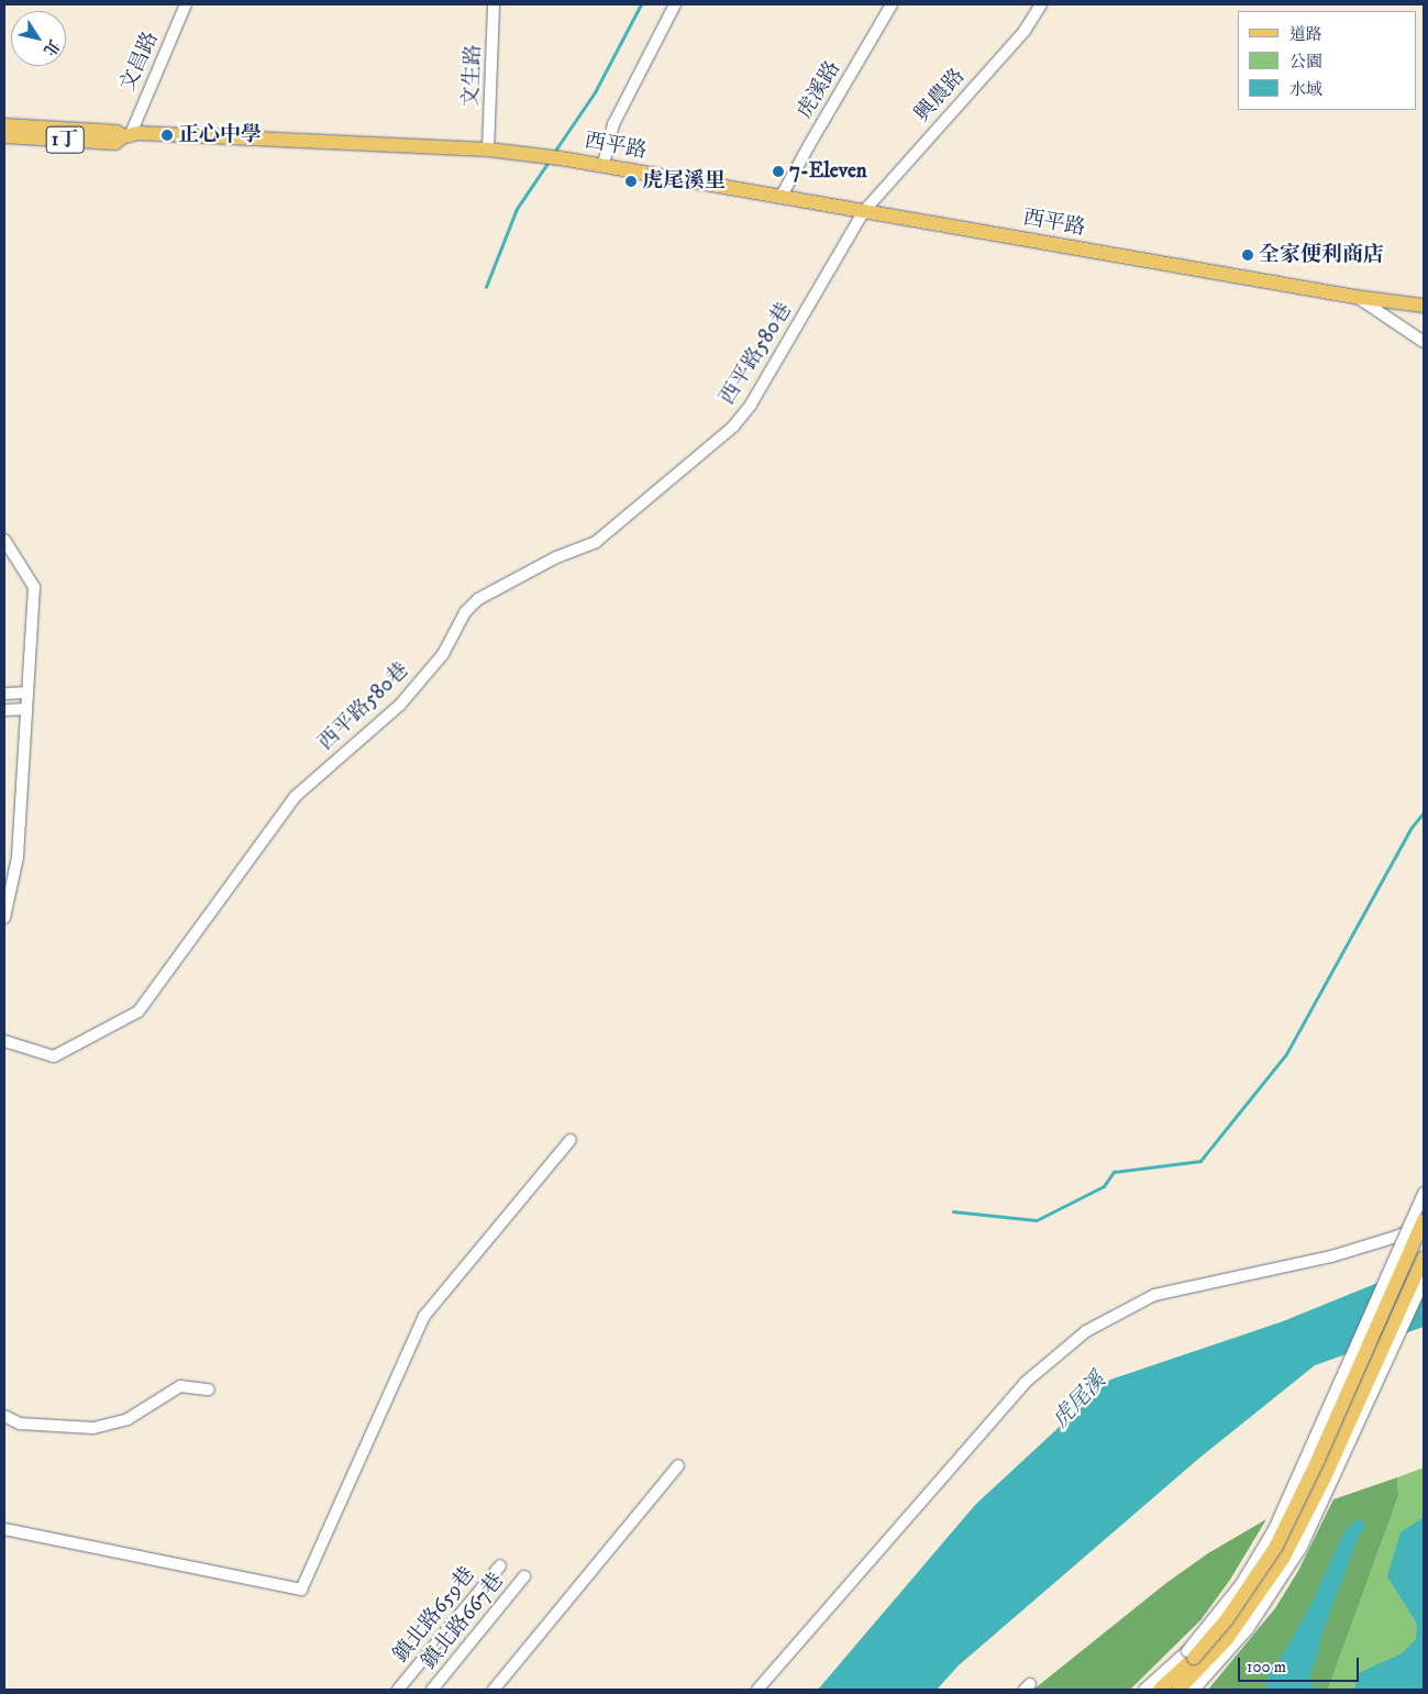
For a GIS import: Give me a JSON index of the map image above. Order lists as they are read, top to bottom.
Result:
{
  "streets": {
    "main road": ["1丁", "西平路"],
    "street": [
      "文昌路",
      "文生路",
      "虎溪路",
      "興農路",
      "西平路580巷",
      "鎮北路659巷",
      "鎮北路667巷"
    ]
  },
  "crossings": [
    ["文昌路", "西平路"],
    ["文生路", "西平路"],
    ["虎溪路", "西平路"],
    ["興農路", "西平路"],
    ["興農路", "西平路580巷"],
    ["西平路", "西平路580巷"]
  ],
  "water": ["虎尾溪"],
  "places": [
    "正心中學",
    "7-Eleven",
    "虎尾溪里",
    "全家便利商店"
  ],
  "legend": ["道路", "公園", "水域"],
  "scale_bar": "100 m",
  "north": "bottom right"
}
